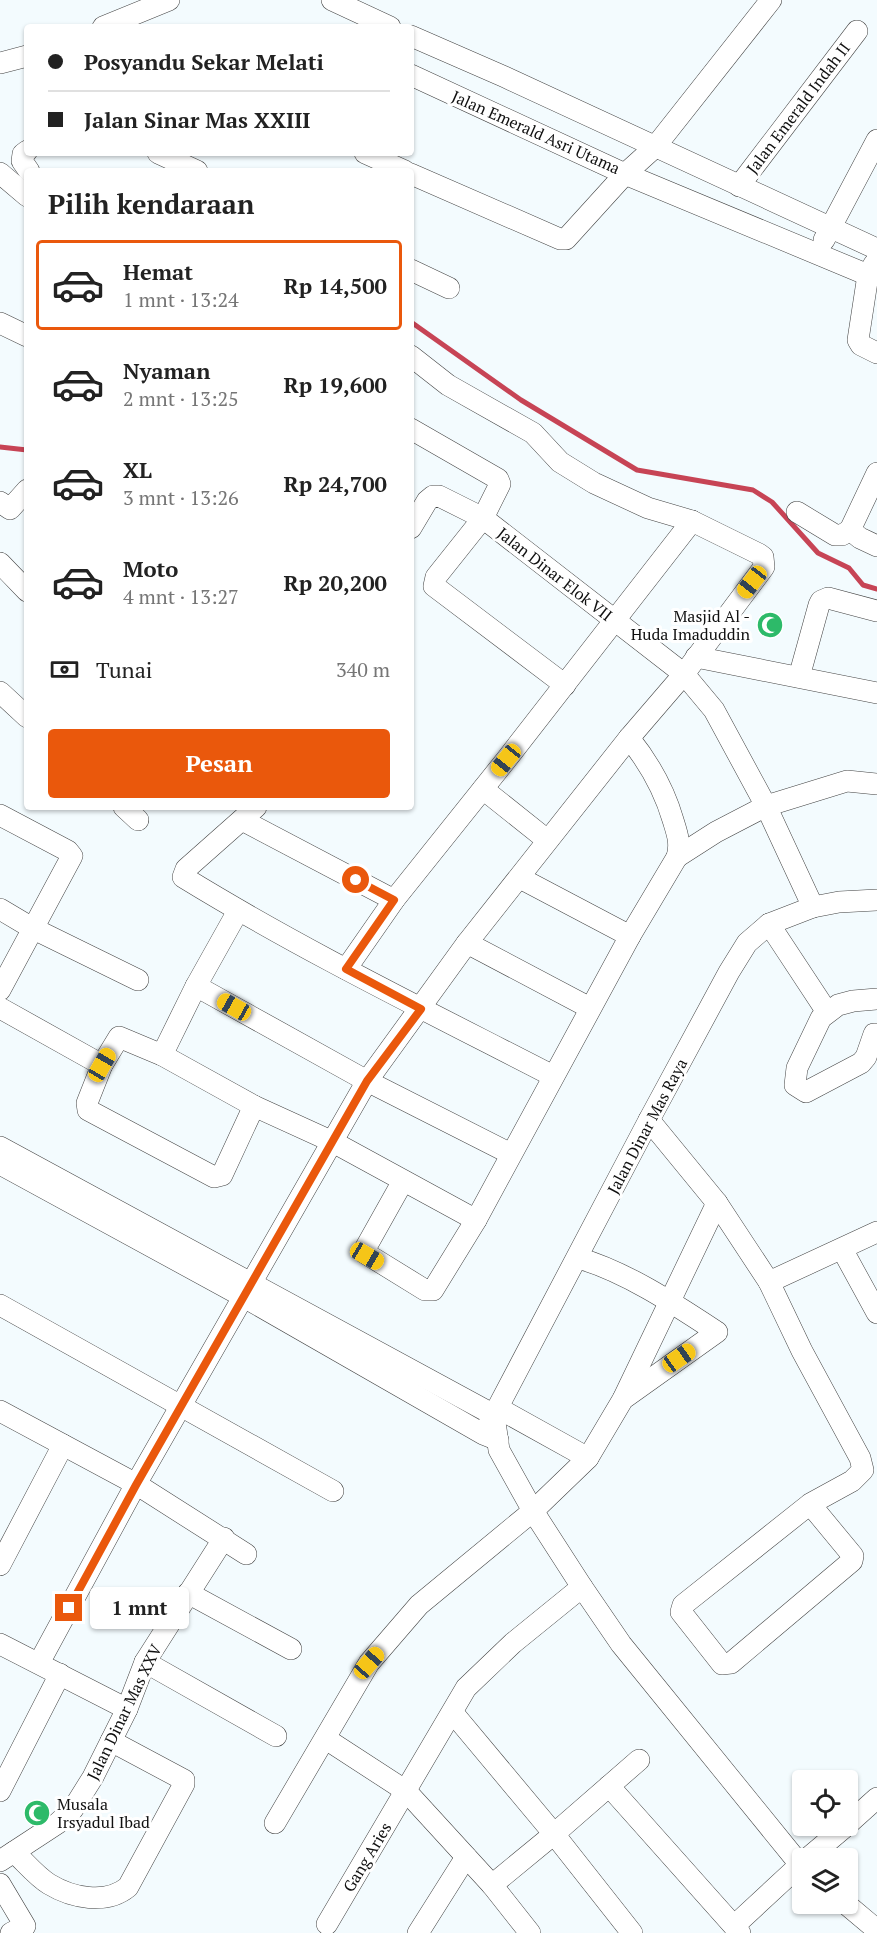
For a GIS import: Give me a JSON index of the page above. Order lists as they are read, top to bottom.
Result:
{
  "streets": {
    "street": [
      "Jalan Emerald Indah II",
      "Jalan Emerald Asri Utama",
      "Jalan Dinar Elok VII",
      "Jalan Dinar Mas Raya",
      "Jalan Dinar Mas XXV",
      "Gang Aries"
    ]
  },
  "places": {
    "mosque": ["Masjid Al - Huda Imaduddin", "Musala Irsyadul Ibad"]
  },
  "page": {
    "banner": ["Posyandu Sekar Melati", "Jalan Sinar Mas XXIII"],
    "heading": "Pilih kendaraan",
    "list": [
      {
        "name": "Hemat",
        "note": "1 mnt · 13:24",
        "value": "Rp 14,500"
      },
      {
        "name": "Nyaman",
        "note": "2 mnt · 13:25",
        "value": "Rp 19,600"
      },
      {
        "name": "XL",
        "note": "3 mnt · 13:26",
        "value": "Rp 24,700"
      },
      {
        "name": "Moto",
        "note": "4 mnt · 13:27",
        "value": "Rp 20,200"
      }
    ],
    "pay": ["Tunai", "340 m"],
    "buttons": "Pesan",
    "bubble": "1 mnt"
  }
}
